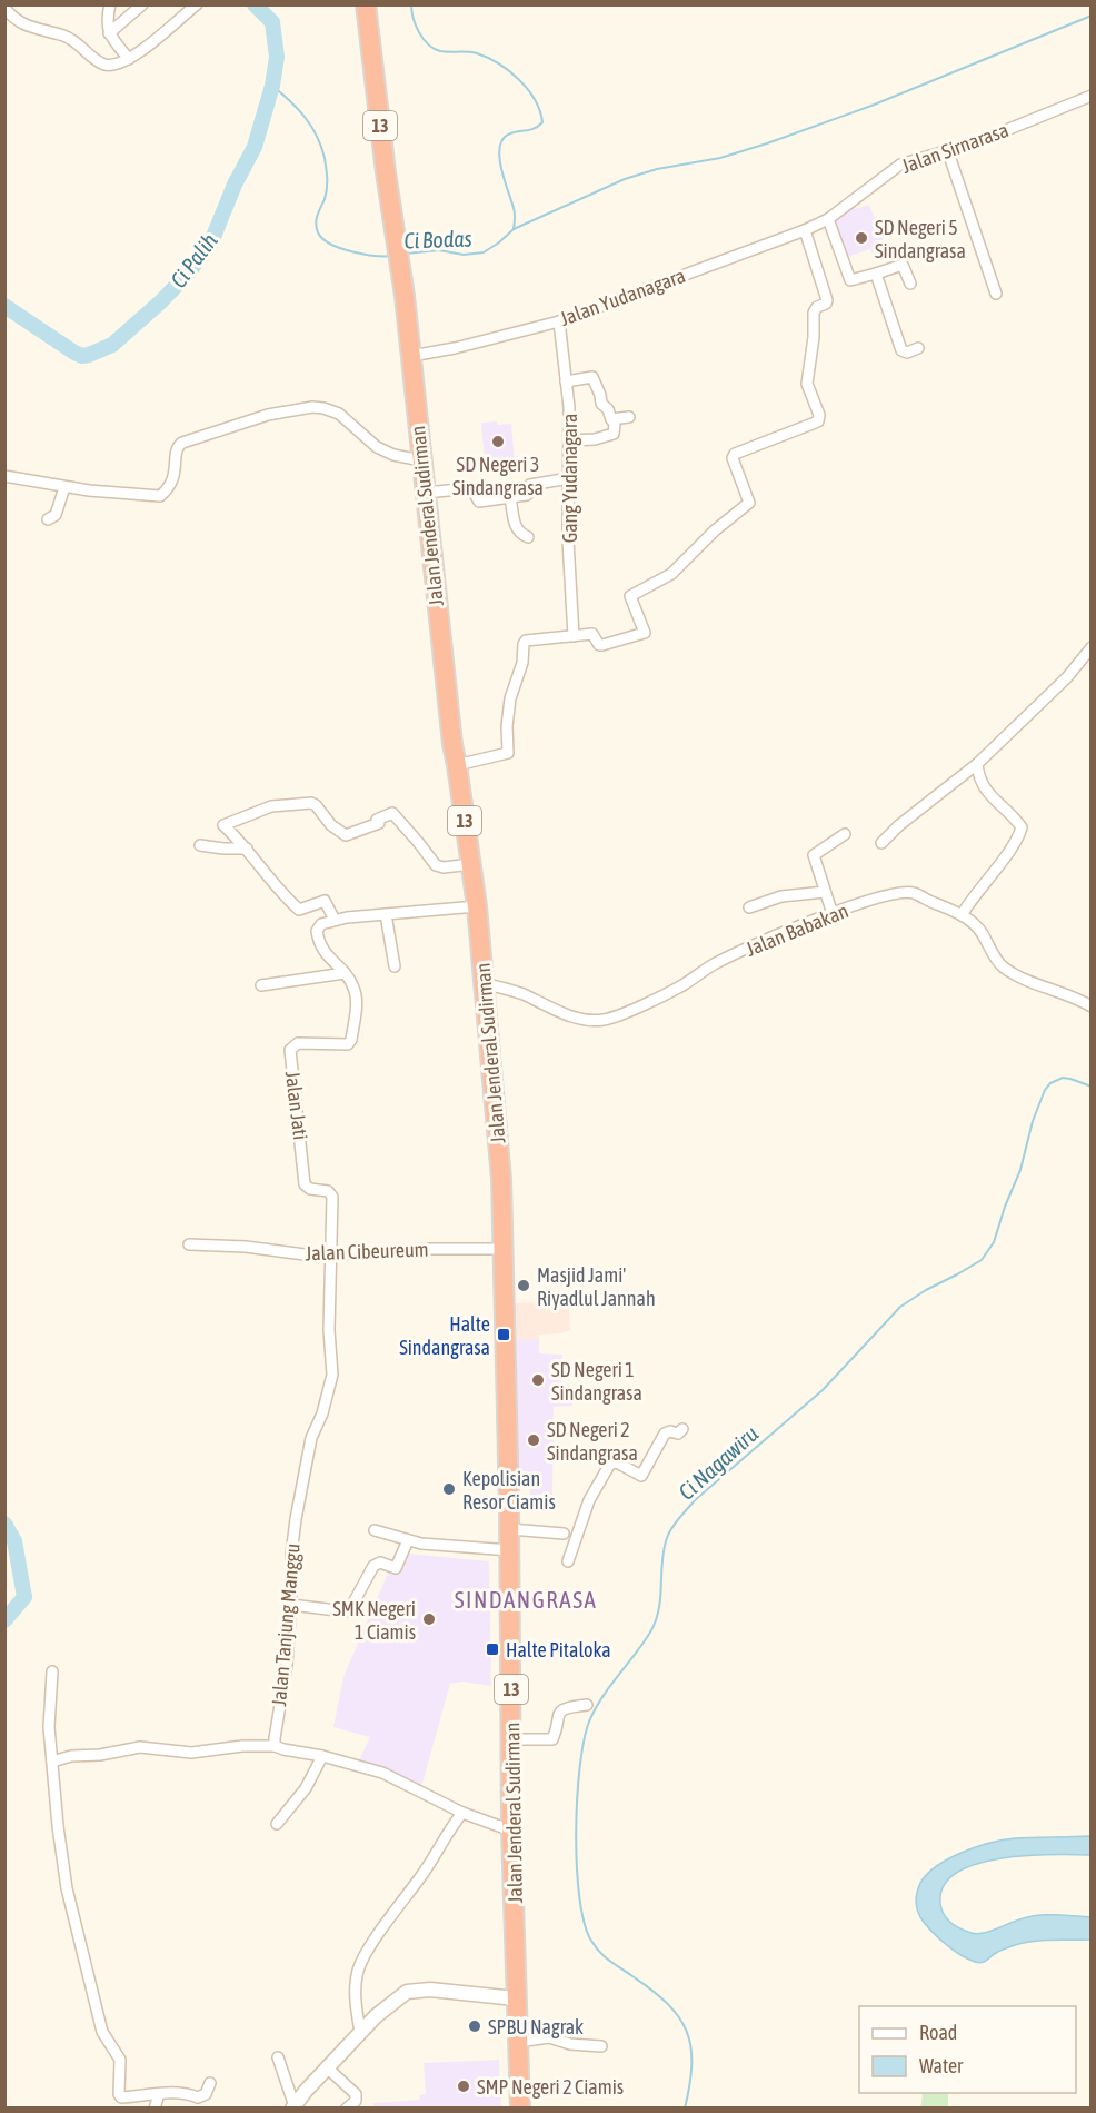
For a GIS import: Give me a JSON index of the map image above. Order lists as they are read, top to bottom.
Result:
{
  "streets": {
    "highway": ["13", "Jalan Jenderal Sudirman"],
    "street": [
      "Jalan Sirnarasa",
      "Jalan Yudanagara",
      "Gang Yudanagara",
      "Jalan Babakan",
      "Jalan Jati",
      "Jalan Cibeureum",
      "Jalan Tanjung Manggu"
    ]
  },
  "crossings": [
    ["Jalan Sirnarasa", "Jalan Yudanagara"],
    ["Jalan Yudanagara", "Gang Yudanagara"],
    ["Jalan Yudanagara", "Jalan Jenderal Sudirman"],
    ["Jalan Jenderal Sudirman", "Jalan Babakan"],
    ["Jalan Jenderal Sudirman", "Jalan Cibeureum"],
    ["Jalan Jati", "Jalan Cibeureum"],
    ["Jalan Jati", "Jalan Tanjung Manggu"],
    ["Jalan Cibeureum", "Jalan Tanjung Manggu"]
  ],
  "districts": ["SINDANGRASA"],
  "water": ["Ci Bodas", "Ci Palih", "Ci Nagawiru"],
  "places": {
    "other": [
      "SD Negeri 5 Sindangrasa",
      "SD Negeri 3 Sindangrasa",
      "Masjid Jami' Riyadlul Jannah",
      "SD Negeri 1 Sindangrasa",
      "SD Negeri 2 Sindangrasa",
      "Kepolisian Resor Ciamis",
      "SMK Negeri 1 Ciamis",
      "SPBU Nagrak",
      "SMP Negeri 2 Ciamis"
    ],
    "transit": ["Halte Sindangrasa", "Halte Pitaloka"]
  },
  "legend": ["Road", "Water"]
}
